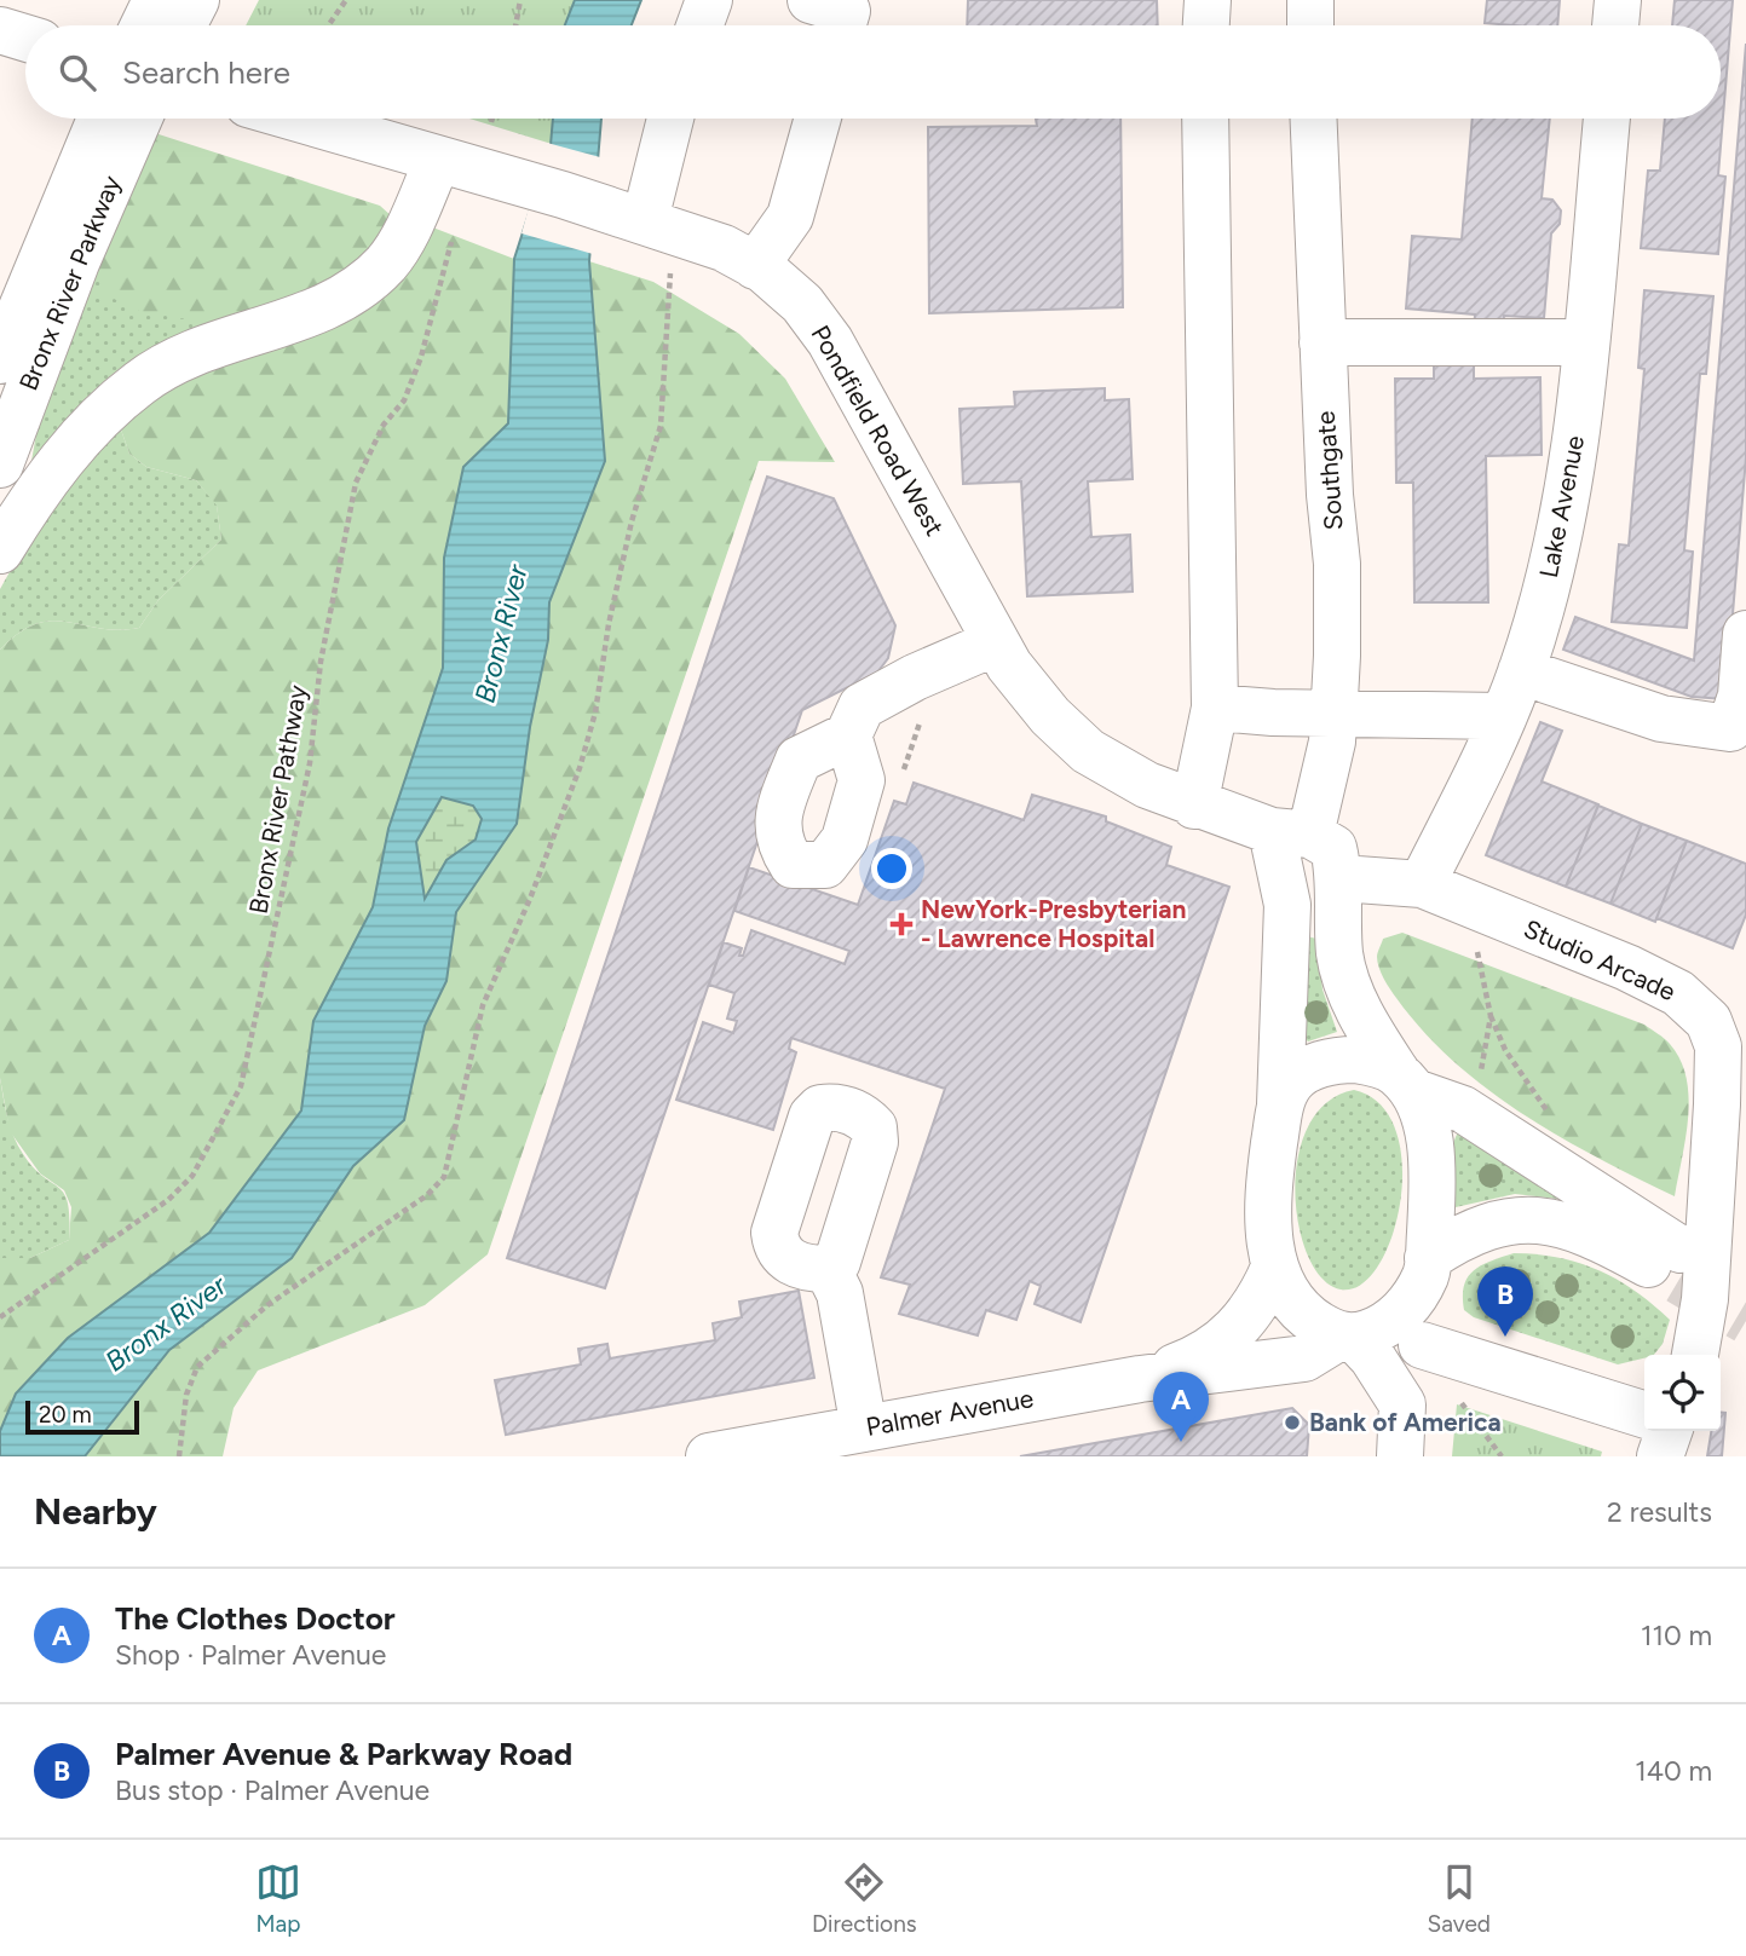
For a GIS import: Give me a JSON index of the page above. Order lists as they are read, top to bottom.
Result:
{
  "streets": {
    "main road": [
      "Bronx River Parkway",
      "Pondfield Road West",
      "Southgate",
      "Lake Avenue",
      "Studio Arcade",
      "Palmer Avenue"
    ],
    "path": ["Bronx River Pathway"]
  },
  "crossings": [
    ["Pondfield Road West", "Southgate"],
    ["Pondfield Road West", "Studio Arcade"],
    ["Pondfield Road West", "Palmer Avenue"],
    ["Lake Avenue", "Studio Arcade"]
  ],
  "water": ["Bronx River"],
  "places": {
    "health": ["NewYork-Presbyterian - Lawrence Hospital"],
    "other": ["Bank of America"]
  },
  "scale_bar": "20 m",
  "page": {
    "search": "Search here",
    "pins": ["B", "A"],
    "scale": "20 m",
    "heading": ["Nearby", "2 results"],
    "list": [
      {
        "mark": "A",
        "name": "The Clothes Doctor",
        "note": "Shop · Palmer Avenue",
        "value": "110 m"
      },
      {
        "mark": "B",
        "name": "Palmer Avenue & Parkway Road",
        "note": "Bus stop · Palmer Avenue",
        "value": "140 m"
      }
    ],
    "nav": ["Map", "Directions", "Saved"]
  }
}
